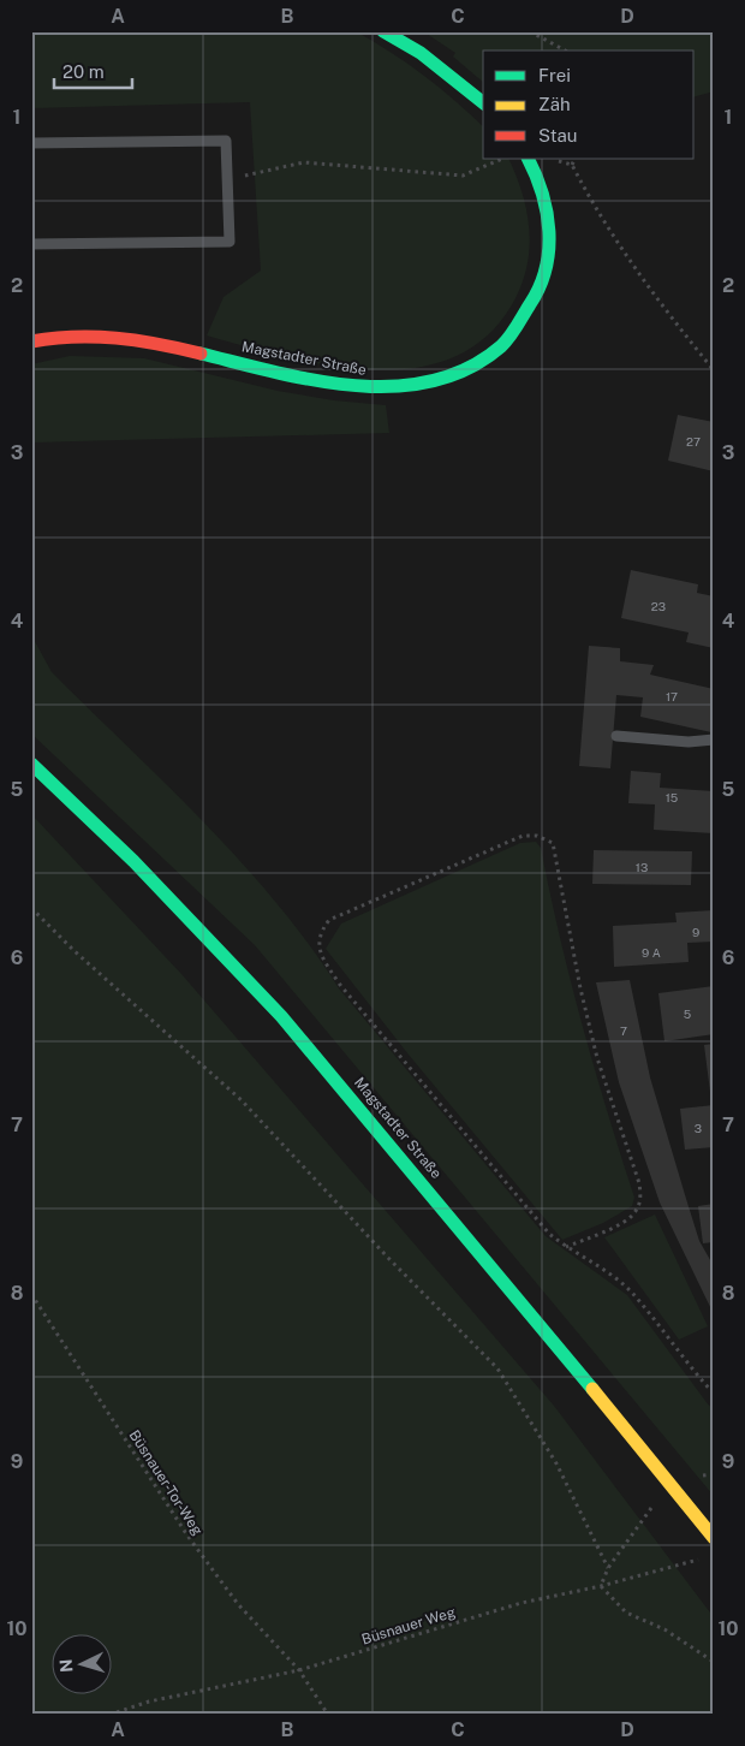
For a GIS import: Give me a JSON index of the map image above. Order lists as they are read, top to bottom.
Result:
{
  "streets": {
    "main road": ["Magstadter Straße"],
    "path": ["Büsnauer-Tor-Weg", "Büsnauer Weg"]
  },
  "crossings": [
    ["Büsnauer-Tor-Weg", "Büsnauer Weg"]
  ],
  "house_numbers": [
    "27",
    "23",
    "17",
    "15",
    "13",
    "9",
    "9 A",
    "5",
    "7",
    "3"
  ],
  "legend": ["Frei", "Zäh", "Stau"],
  "scale_bar": "20 m",
  "north": "left",
  "grid": {
    "columns": [
      "A",
      "B",
      "C",
      "D"
    ],
    "rows": [
      "1",
      "2",
      "3",
      "4",
      "5",
      "6",
      "7",
      "8",
      "9",
      "10"
    ]
  }
}
